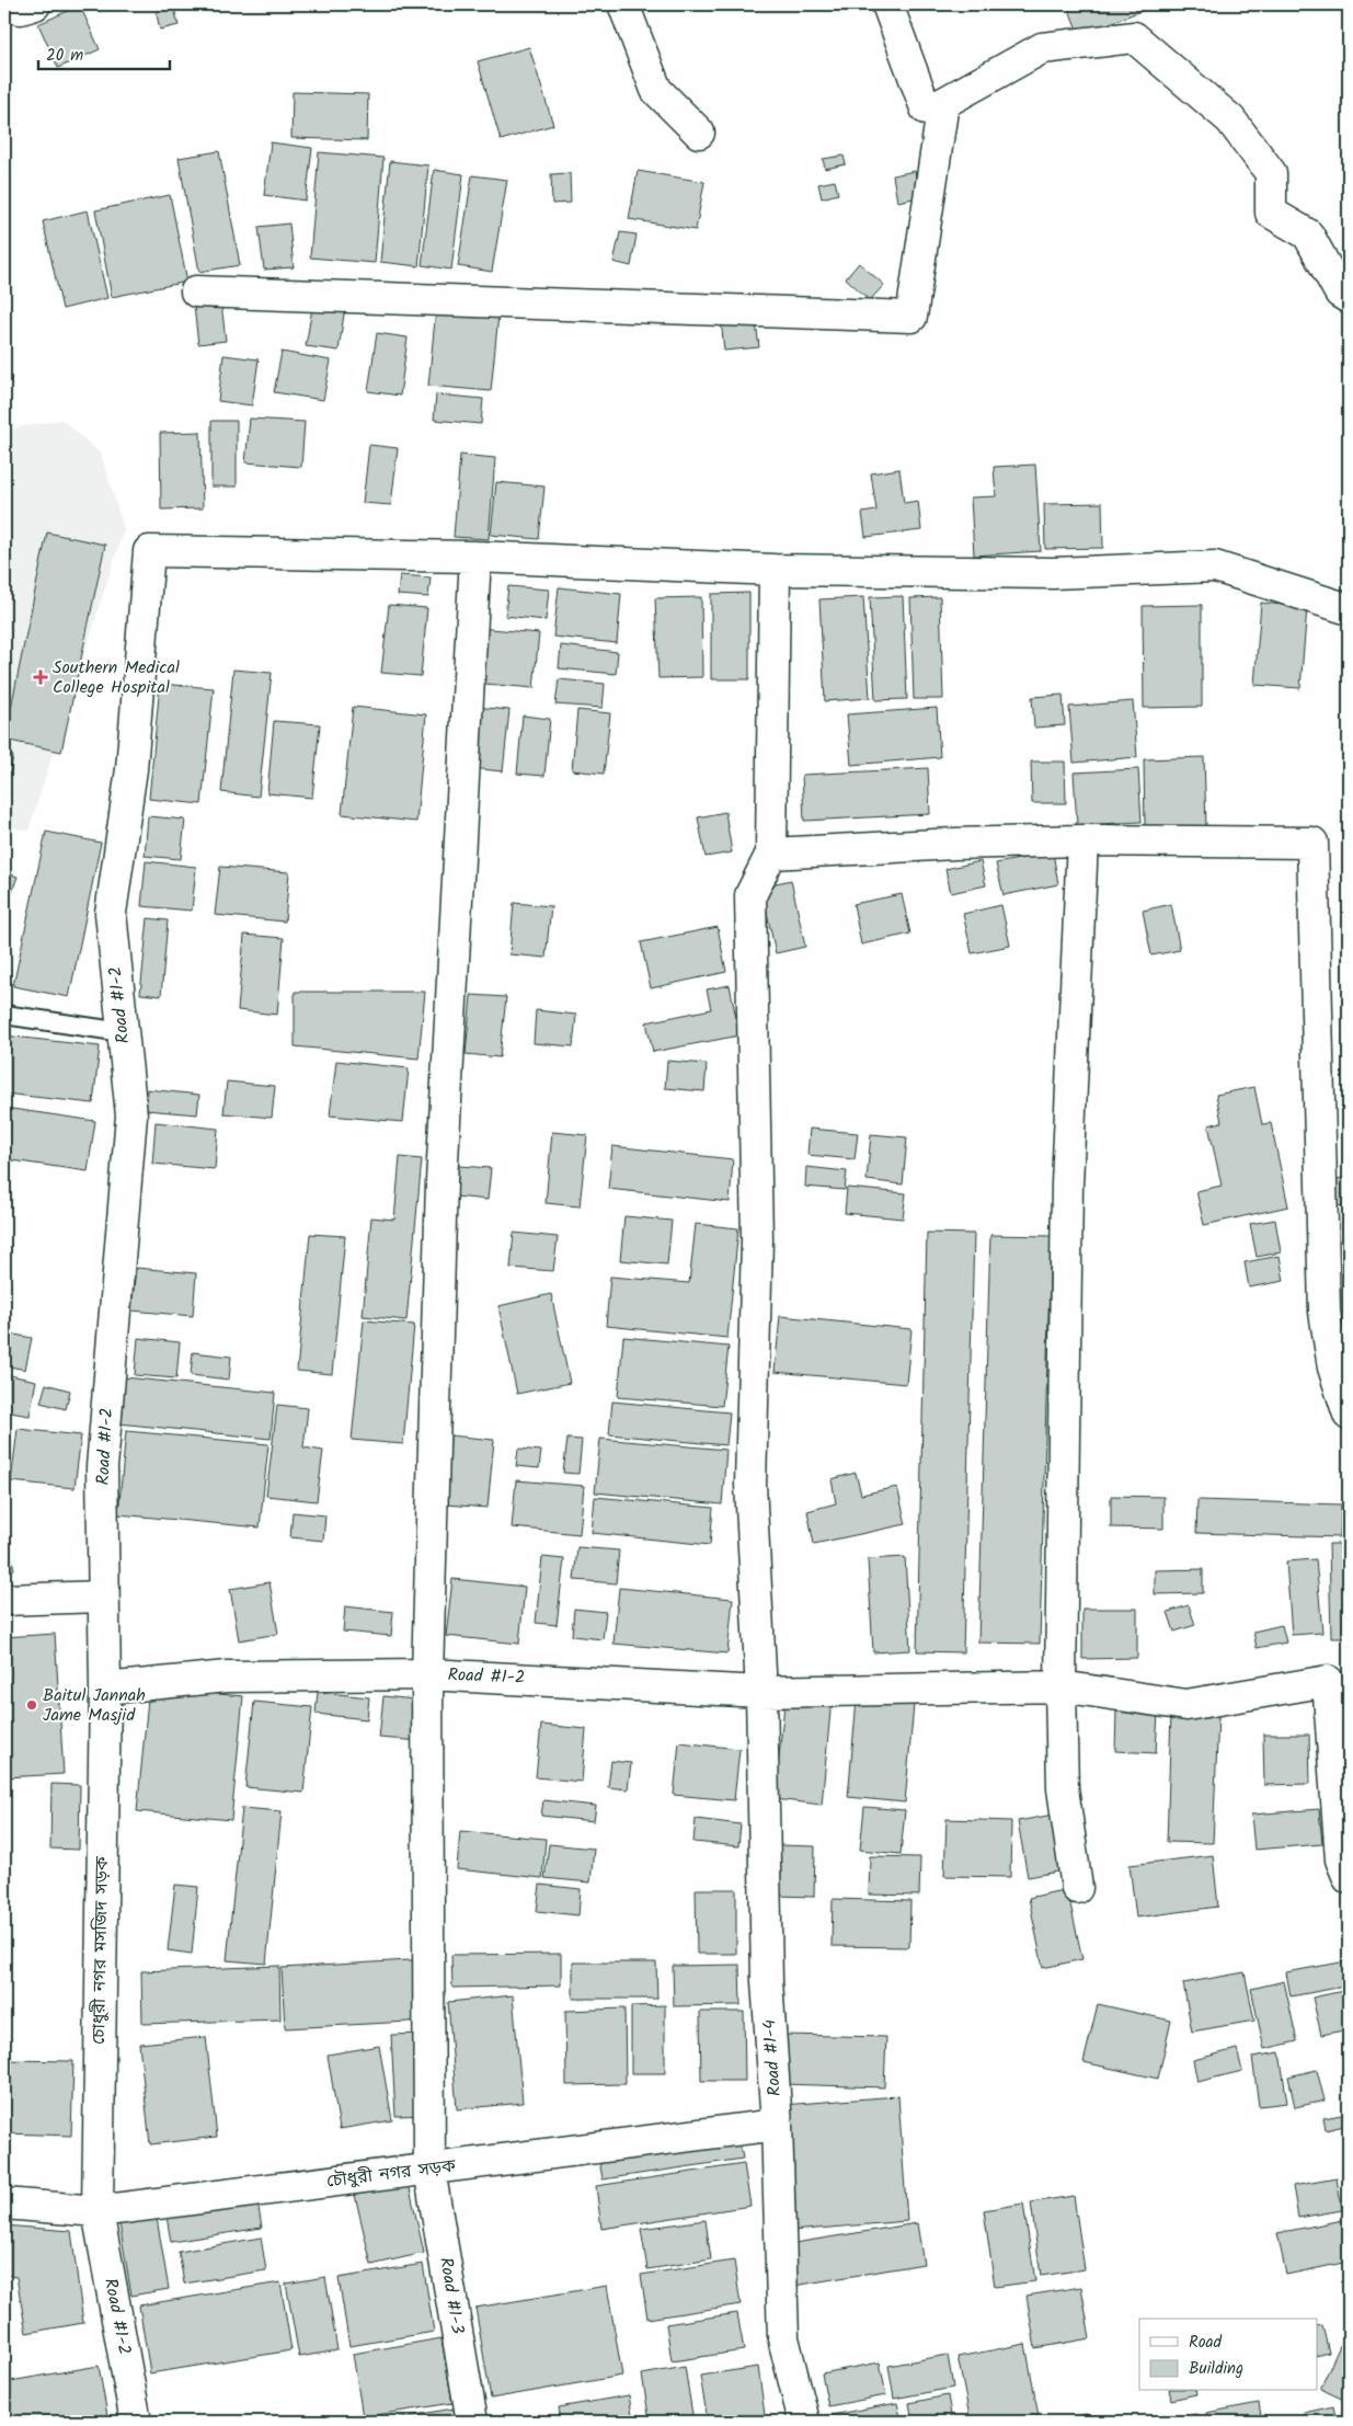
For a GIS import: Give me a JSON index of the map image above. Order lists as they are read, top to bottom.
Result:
{
  "streets": {
    "street": [
      "Road #1-2",
      "চোধুরী নগর মসজিদ সড়ক",
      "Road #1-4",
      "চৌধুরী নগর সড়ক",
      "Road #1-3"
    ]
  },
  "crossings": [
    ["Road #1-2", "চোধুরী নগর মসজিদ সড়ক"],
    ["Road #1-2", "Road #1-4"],
    ["Road #1-2", "চৌধুরী নগর সড়ক"],
    ["Road #1-2", "Road #1-3"],
    ["চোধুরী নগর মসজিদ সড়ক", "চৌধুরী নগর সড়ক"],
    ["Road #1-4", "চৌধুরী নগর সড়ক"],
    ["চৌধুরী নগর সড়ক", "Road #1-3"]
  ],
  "places": {
    "health": ["Southern Medical College Hospital"],
    "other": ["Baitul Jannah Jame Masjid"]
  },
  "legend": ["Road", "Building"],
  "scale_bar": "20 m"
}
